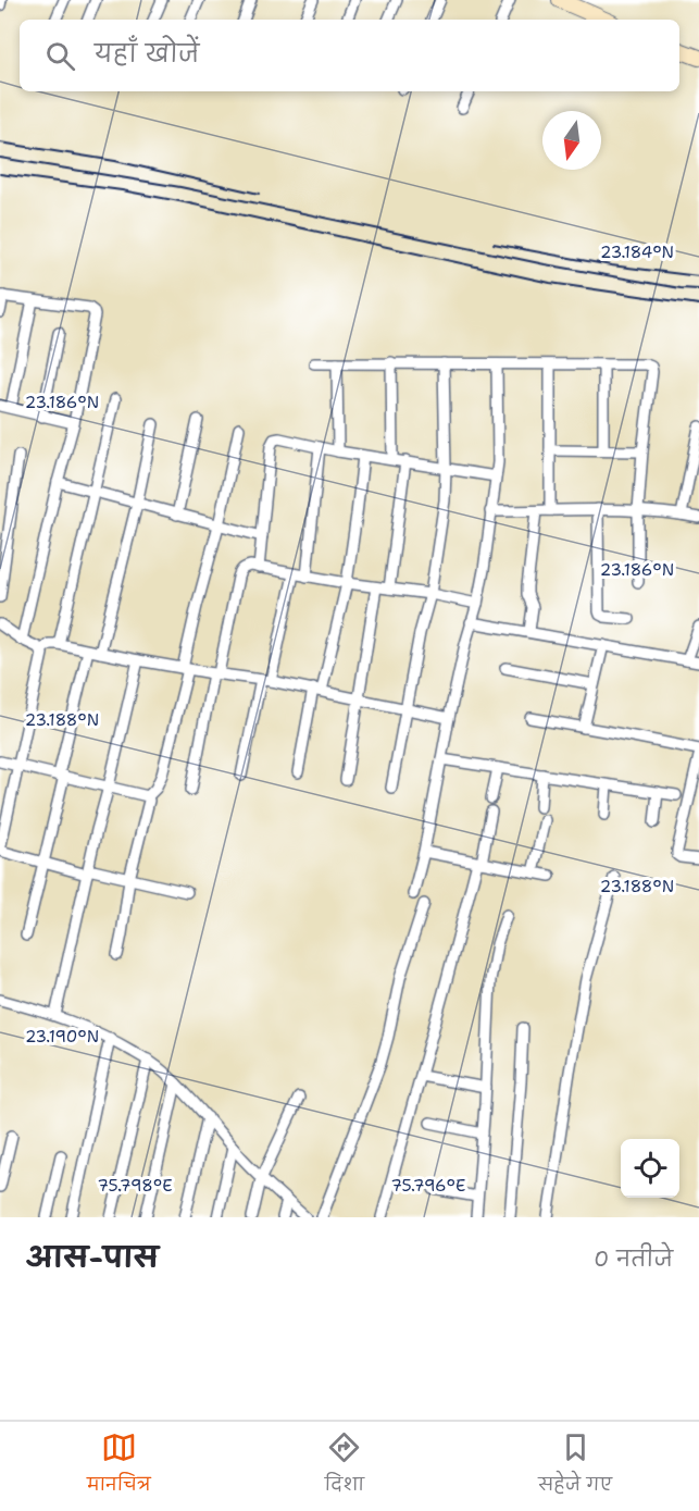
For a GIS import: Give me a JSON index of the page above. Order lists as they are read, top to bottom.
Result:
{
  "north": "bottom",
  "page": {
    "search": "यहाँ खोजें",
    "heading": ["आस-पास", "0 नतीजे"],
    "nav": ["मानचित्र", "दिशा", "सहेजे गए"]
  },
  "coordinates": [
    "23.184°N",
    "23.186°N",
    "23.188°N",
    "23.190°N",
    "75.798°E",
    "75.796°E"
  ]
}
